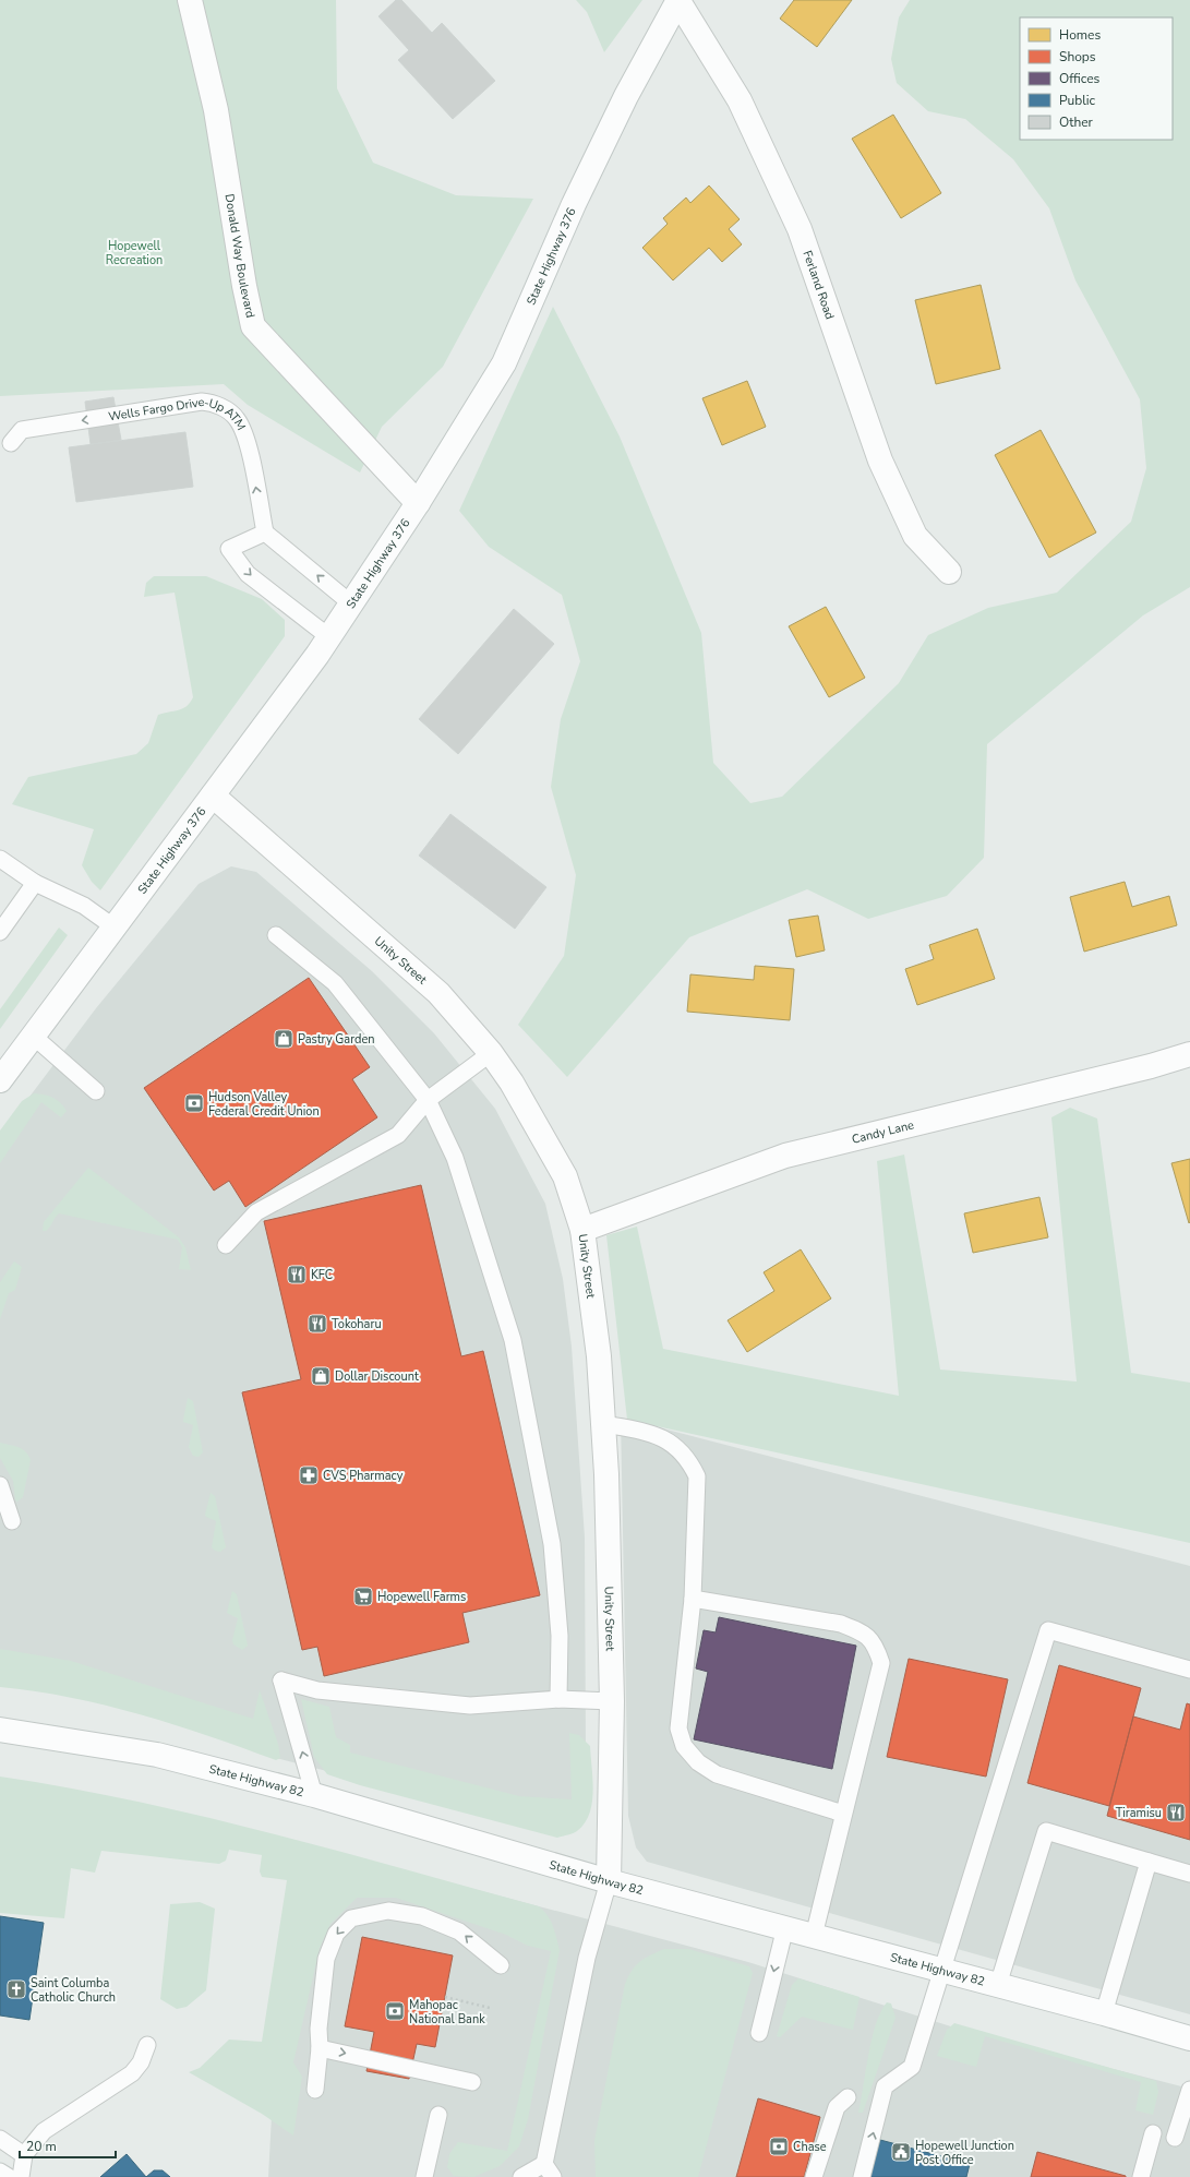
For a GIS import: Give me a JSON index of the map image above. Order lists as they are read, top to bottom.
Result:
{
  "streets": {
    "street": [
      "Donald Way Boulevard",
      "State Highway 376",
      "Ferland Road",
      "Unity Street",
      "Candy Lane",
      "State Highway 82"
    ],
    "lane": ["Wells Fargo Drive-Up ATM"]
  },
  "crossings": [
    ["Donald Way Boulevard", "State Highway 376"],
    ["State Highway 376", "Ferland Road"],
    ["State Highway 376", "Unity Street"],
    ["Unity Street", "Candy Lane"],
    ["Unity Street", "State Highway 82"]
  ],
  "parks": ["Hopewell Recreation"],
  "places": {
    "shop": ["Pastry Garden", "Dollar Discount"],
    "bank": ["Hudson Valley Federal Credit Union", "Mahopac National Bank", "Chase"],
    "restaurant": ["KFC", "Tokoharu", "Tiramisu"],
    "pharmacy": ["CVS Pharmacy"],
    "supermarket": ["Hopewell Farms"],
    "church": ["Saint Columba Catholic Church"],
    "public building": ["Hopewell Junction Post Office"]
  },
  "legend": [
    "Homes",
    "Shops",
    "Offices",
    "Public",
    "Other"
  ],
  "scale_bar": "20 m"
}
